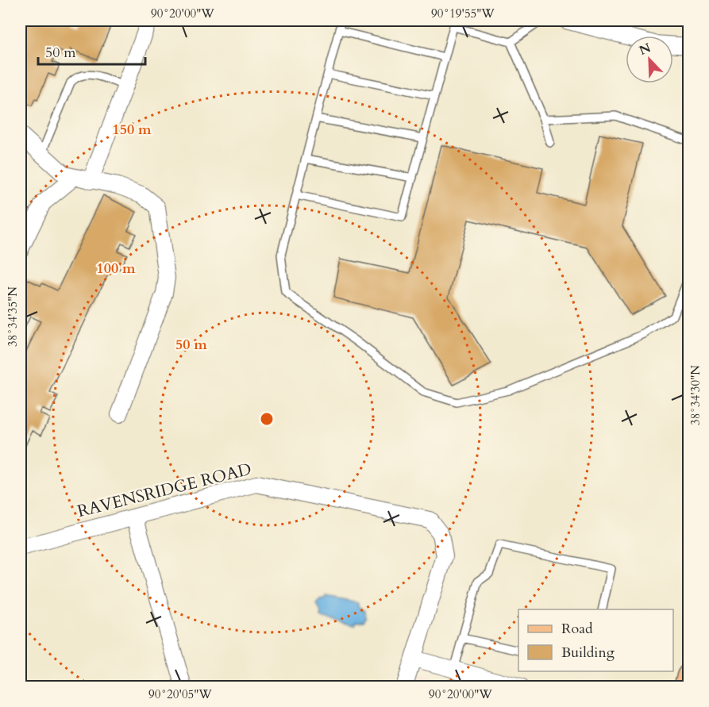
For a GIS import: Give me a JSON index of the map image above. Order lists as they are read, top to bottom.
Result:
{
  "streets": {
    "street": ["RAVENSRIDGE ROAD"]
  },
  "legend": ["Road", "Building"],
  "scale_bar": "50 m",
  "north": "top left",
  "coordinates": [
    "90°20'00\"W",
    "90°19'55\"W",
    "38°34'35\"N",
    "38°34'30\"N",
    "90°20'05\"W"
  ],
  "rings": ["150 m", "100 m", "50 m"]
}
